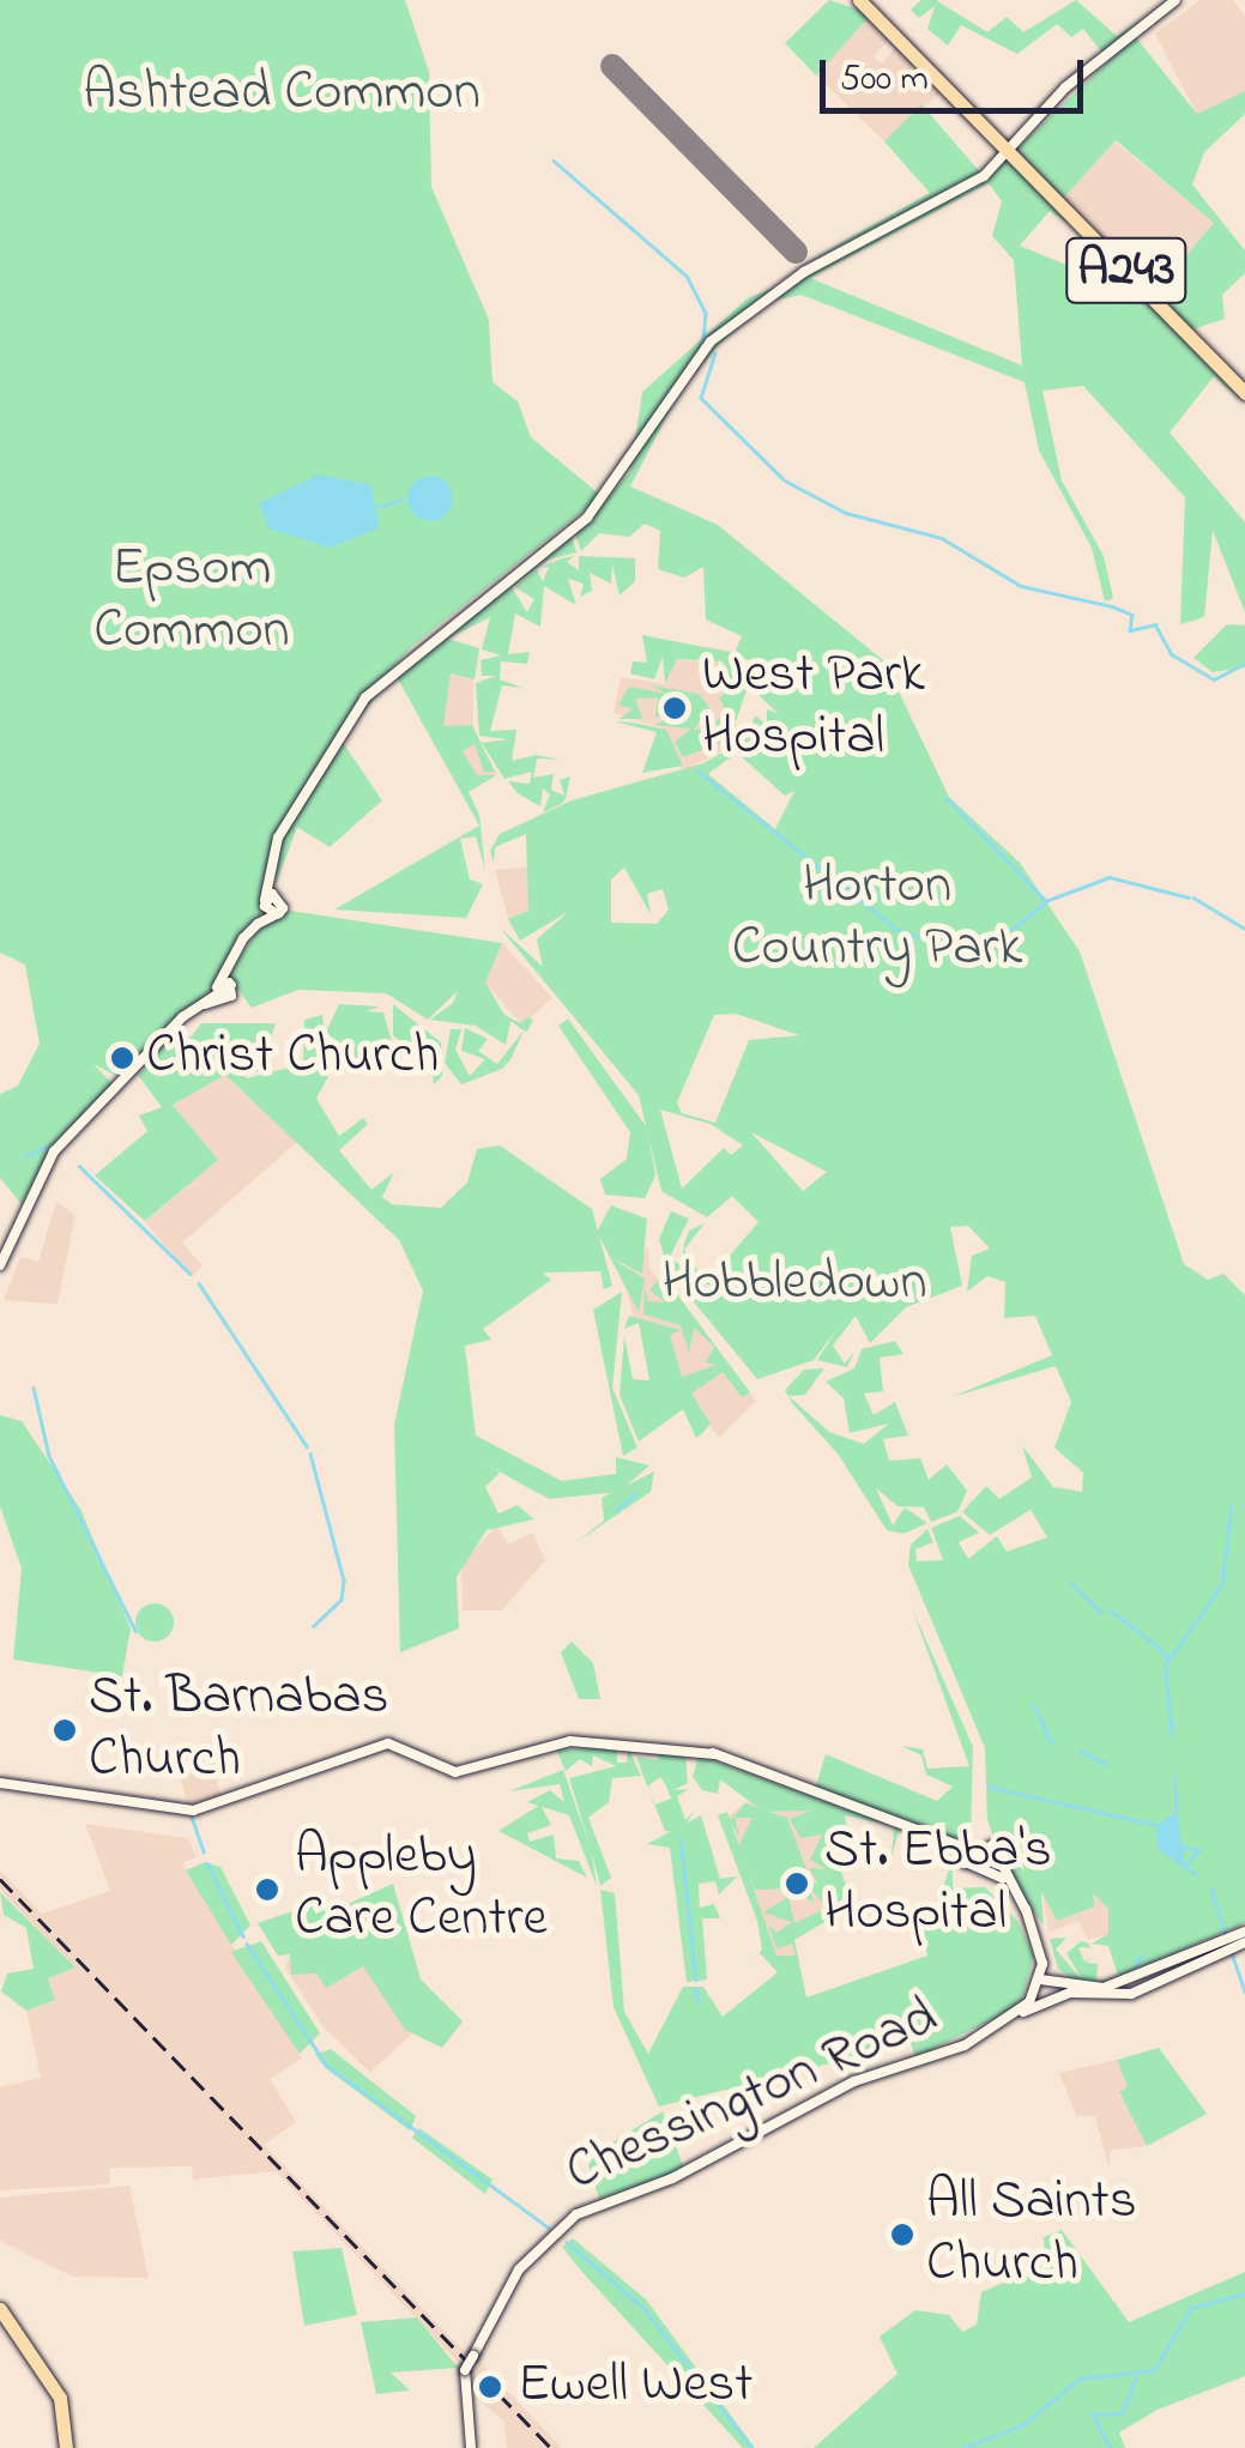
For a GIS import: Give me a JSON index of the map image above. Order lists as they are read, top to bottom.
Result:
{
  "streets": {
    "highway": ["A243"],
    "main road": ["Chessington Road"]
  },
  "parks": [
    "Ashtead Common",
    "Epsom Common",
    "Horton Country Park",
    "Hobbledown"
  ],
  "places": [
    "West Park Hospital",
    "Christ Church",
    "St. Barnabas Church",
    "St. Ebba's Hospital",
    "Appleby Care Centre",
    "All Saints Church",
    "Ewell West"
  ],
  "scale_bar": "500 m"
}
